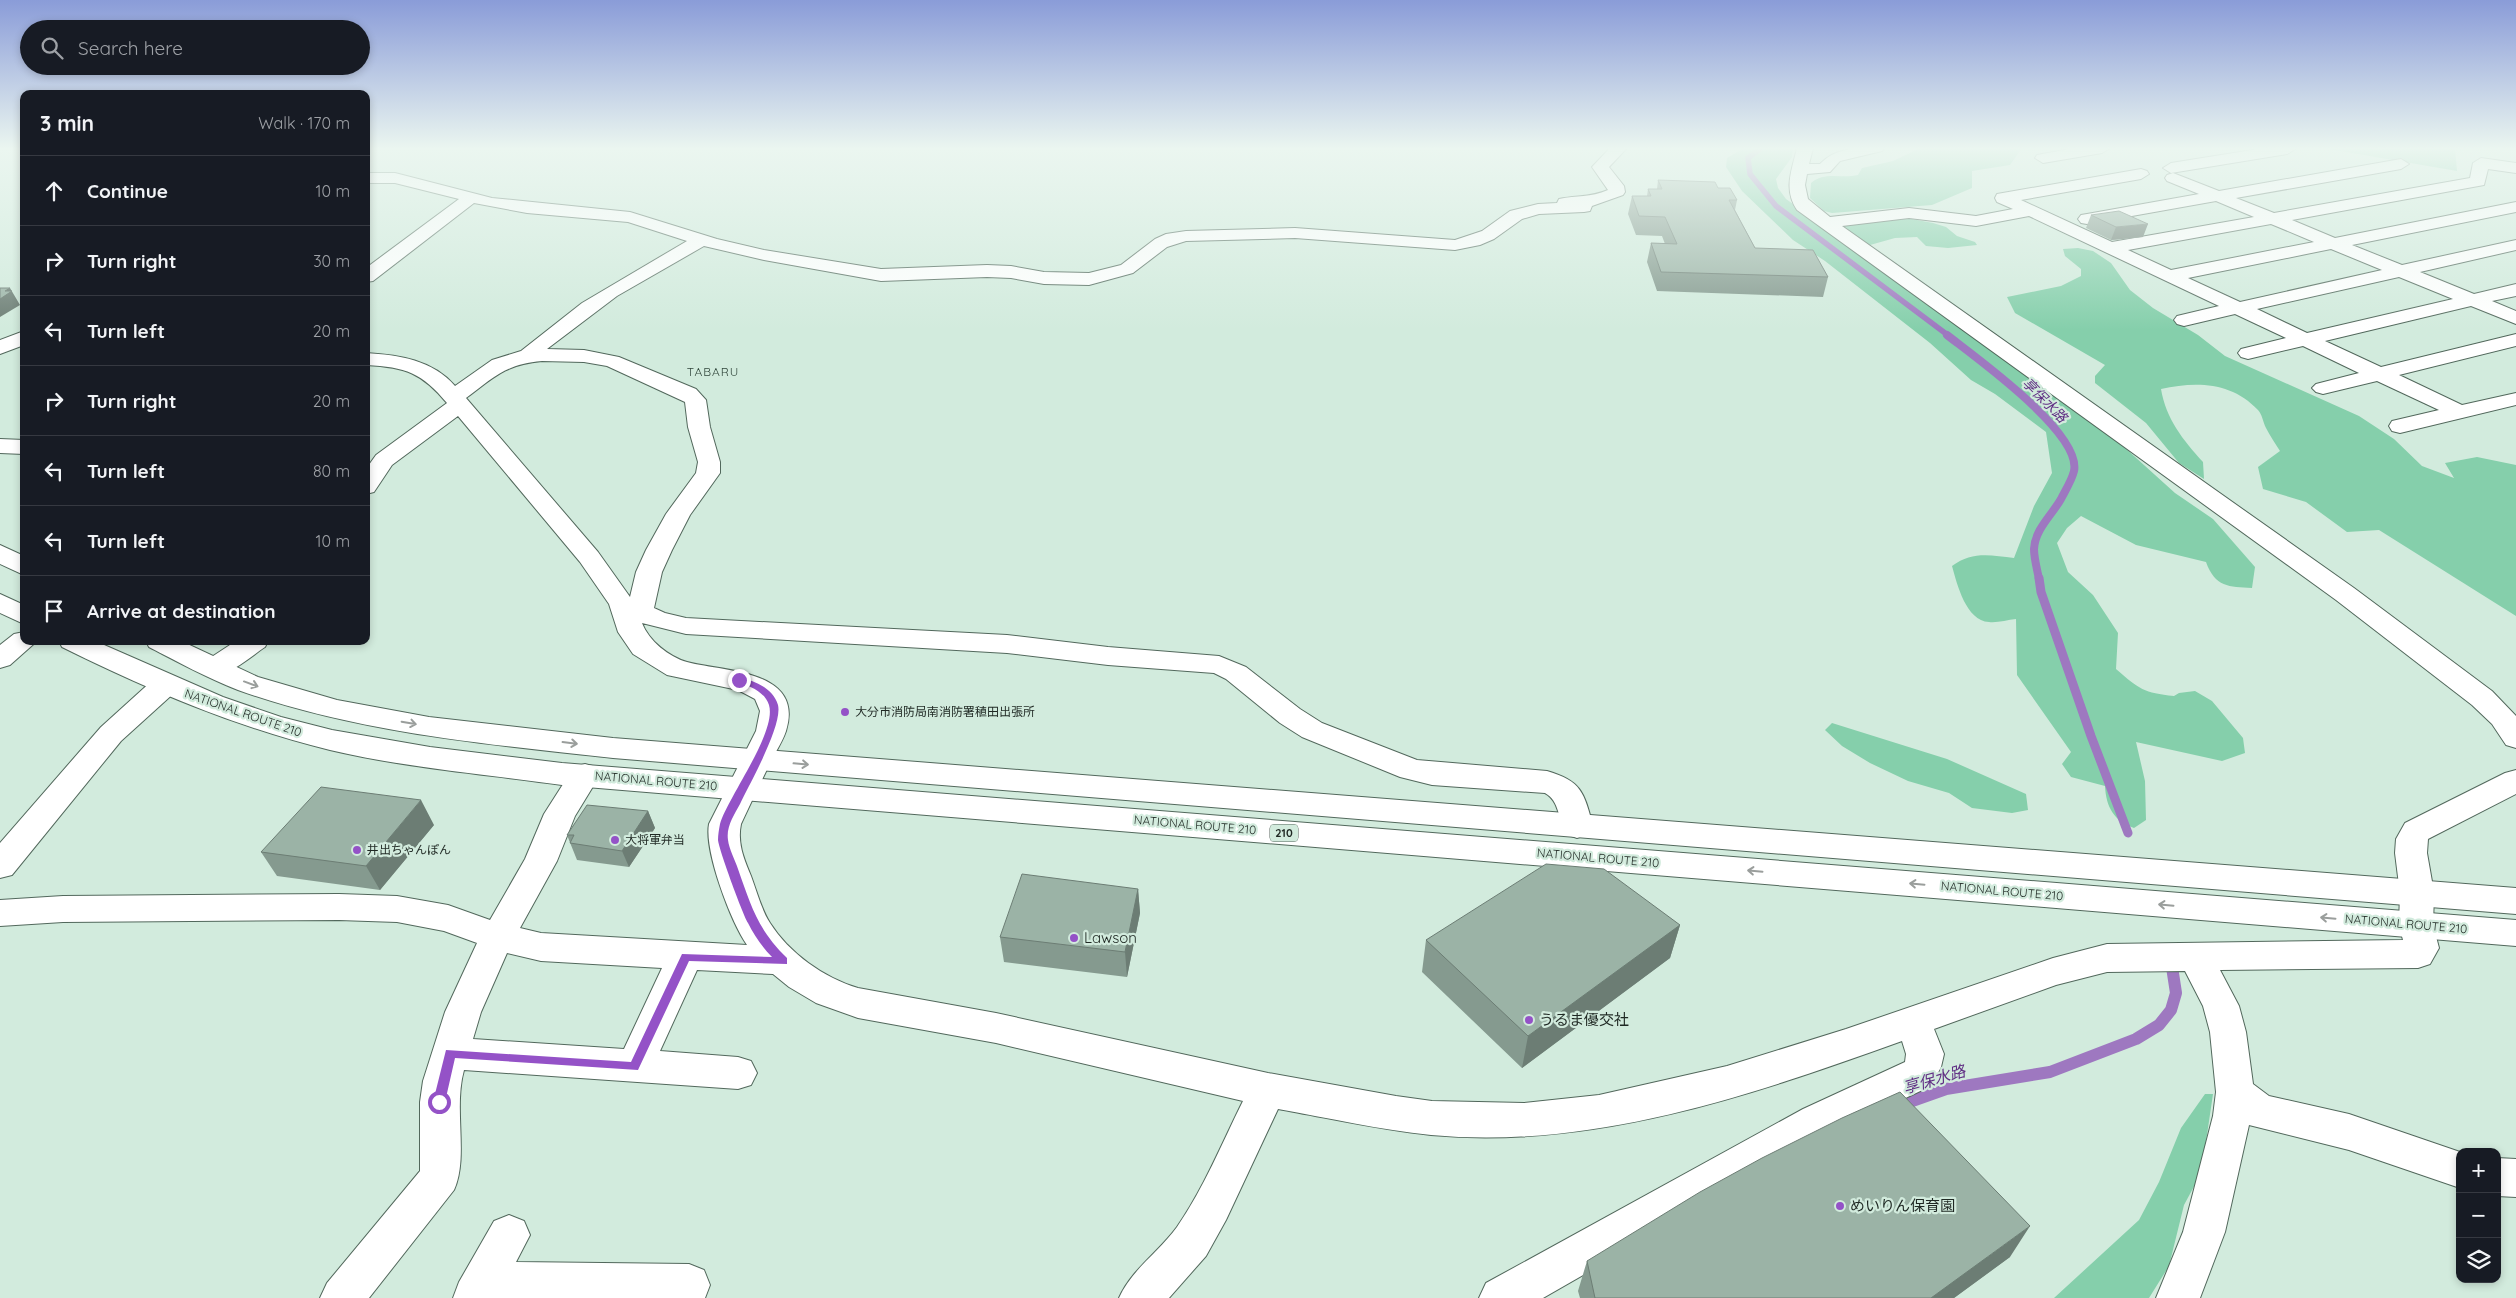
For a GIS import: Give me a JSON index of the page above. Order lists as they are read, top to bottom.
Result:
{
  "streets": {
    "main road": ["NATIONAL ROUTE 210", "210"]
  },
  "districts": ["TABARU"],
  "water": ["享保水路"],
  "places": [
    "大分市消防局南消防署稙田出張所",
    "大将軍弁当",
    "井出ちゃんぽん",
    "Lawson",
    "うるま優交社",
    "めいりん保育園"
  ],
  "page": {
    "search": "Search here",
    "heading": ["3 min", "Walk · 170 m"],
    "list": [
      ["Continue", "10 m"],
      ["Turn right", "30 m"],
      ["Turn left", "20 m"],
      ["Turn right", "20 m"],
      ["Turn left", "80 m"],
      ["Turn left", "10 m"],
      "Arrive at destination"
    ],
    "map_buttons": ["+", "−"]
  }
}
